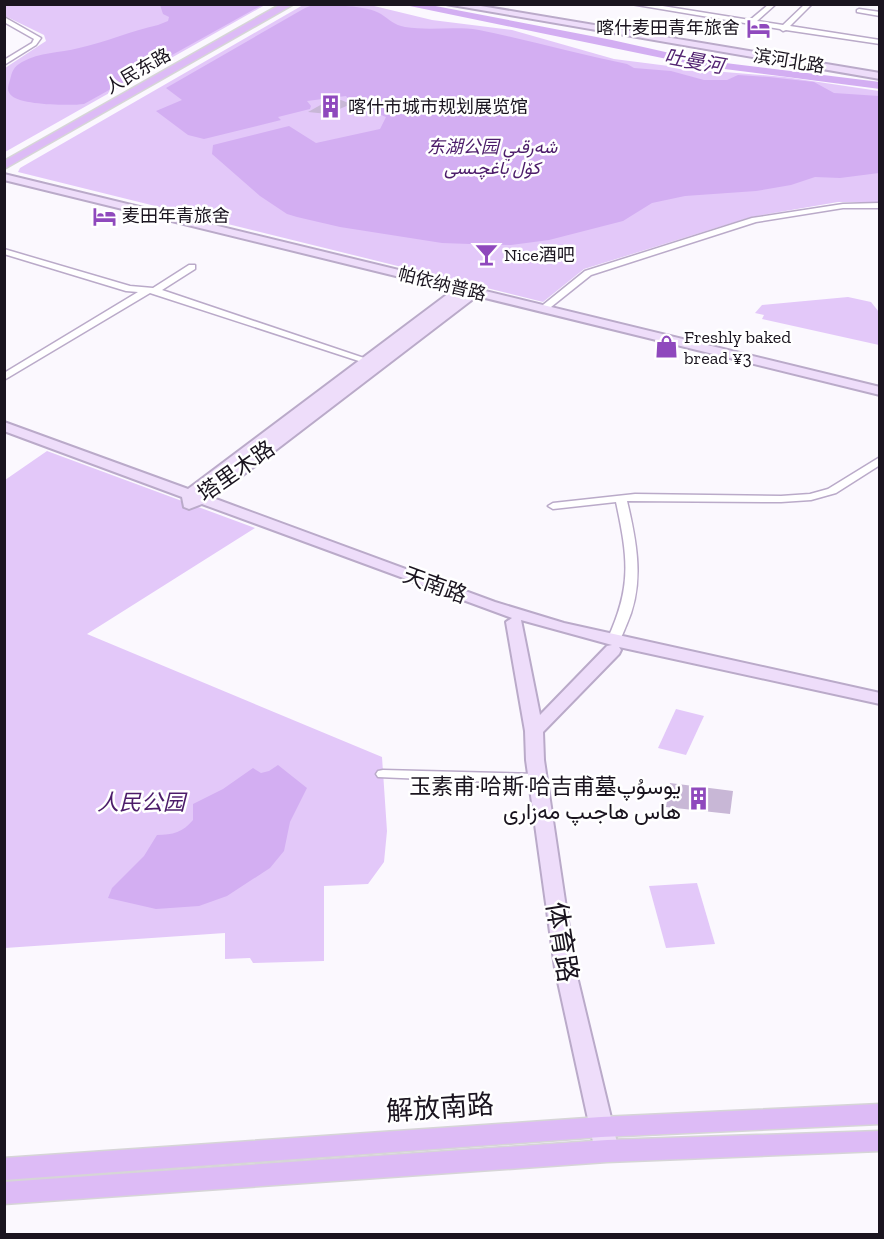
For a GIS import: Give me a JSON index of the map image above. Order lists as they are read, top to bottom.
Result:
{
  "streets": {
    "main road": ["人民东路", "解放南路"],
    "street": [
      "滨河北路",
      "帕依纳普路",
      "塔里木路",
      "天南路",
      "体育路"
    ]
  },
  "crossings": [
    ["帕依纳普路", "塔里木路"],
    ["塔里木路", "天南路"],
    ["天南路", "体育路"],
    ["体育路", "解放南路"]
  ],
  "water": ["吐曼河"],
  "parks": ["东湖公园 شەرقىي كۆل باغچىسى", "人民公园"],
  "places": {
    "hotel": ["喀什麦田青年旅舍", "麦田年青旅舍"],
    "building": ["喀什市城市规划展览馆", "玉素甫·哈斯·哈吉甫墓يوسۇپ ھاس ھاجىپ مەزارى"],
    "bar": ["Nice酒吧"],
    "shop": ["Freshly baked bread ¥3"]
  }
}
